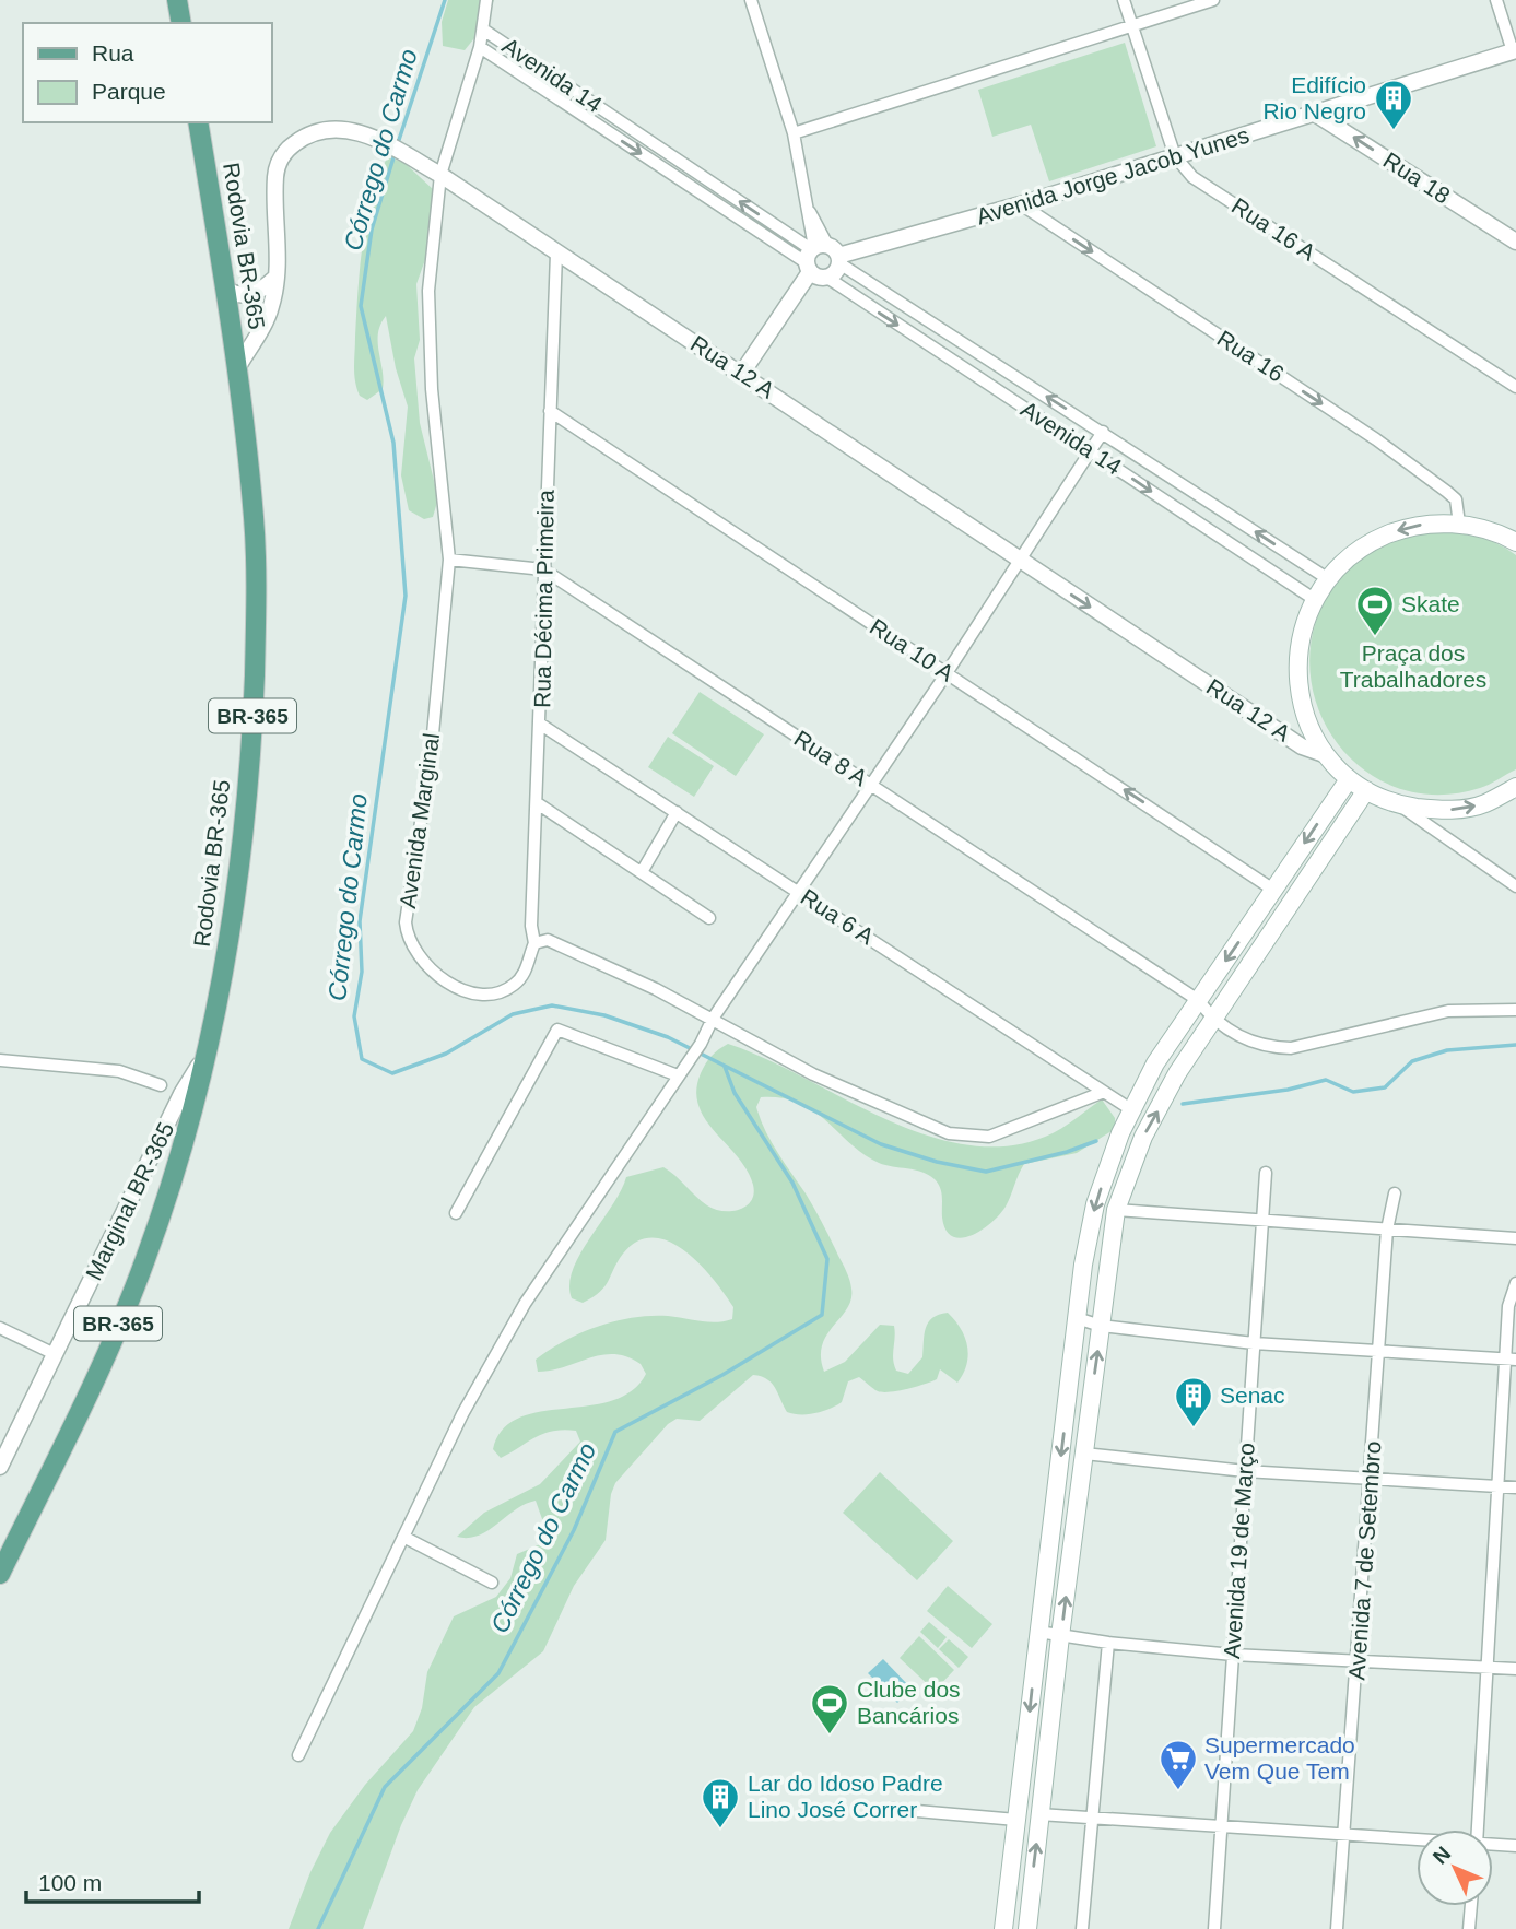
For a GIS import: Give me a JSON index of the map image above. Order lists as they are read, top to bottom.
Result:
{
  "streets": {
    "main road": ["Rodovia BR-365", "BR-365"],
    "street": [
      "Avenida 14",
      "Avenida Jorge Jacob Yunes",
      "Rua 18",
      "Rua 16 A",
      "Rua 16",
      "Rua 12 A",
      "Rua Décima Primeira",
      "Rua 10 A",
      "Rua 8 A",
      "Avenida Marginal",
      "Rua 6 A",
      "Marginal BR-365",
      "Avenida 19 de Março",
      "Avenida 7 de Setembro"
    ]
  },
  "crossings": [
    ["Avenida 14", "Avenida Jorge Jacob Yunes"],
    ["Avenida 14", "Avenida Marginal"],
    ["Avenida Jorge Jacob Yunes", "Rua 18"],
    ["Avenida Jorge Jacob Yunes", "Rua 16 A"],
    ["Avenida Jorge Jacob Yunes", "Rua 16"],
    ["Rodovia BR-365", "Rua 12 A"],
    ["Rodovia BR-365", "Marginal BR-365"],
    ["Rua 12 A", "Rua Décima Primeira"],
    ["Rua 12 A", "Avenida Marginal"],
    ["Rua Décima Primeira", "Rua 10 A"],
    ["Rua Décima Primeira", "Rua 8 A"],
    ["Rua Décima Primeira", "Avenida Marginal"],
    ["Rua Décima Primeira", "Rua 6 A"],
    ["Rua 8 A", "Avenida Marginal"]
  ],
  "one_way": ["Rua 18", "Rua 16", "Rua 10 A"],
  "water": ["Córrego do Carmo"],
  "parks": ["Praça dos Trabalhadores"],
  "places": {
    "building": ["Edifício Rio Negro", "Senac", "Lar do Idoso Padre Lino José Correr"],
    "sports": ["Skate", "Clube dos Bancários"],
    "supermarket": ["Supermercado Vem Que Tem"]
  },
  "legend": ["Rua", "Parque"],
  "scale_bar": "100 m",
  "north": "top left"
}
